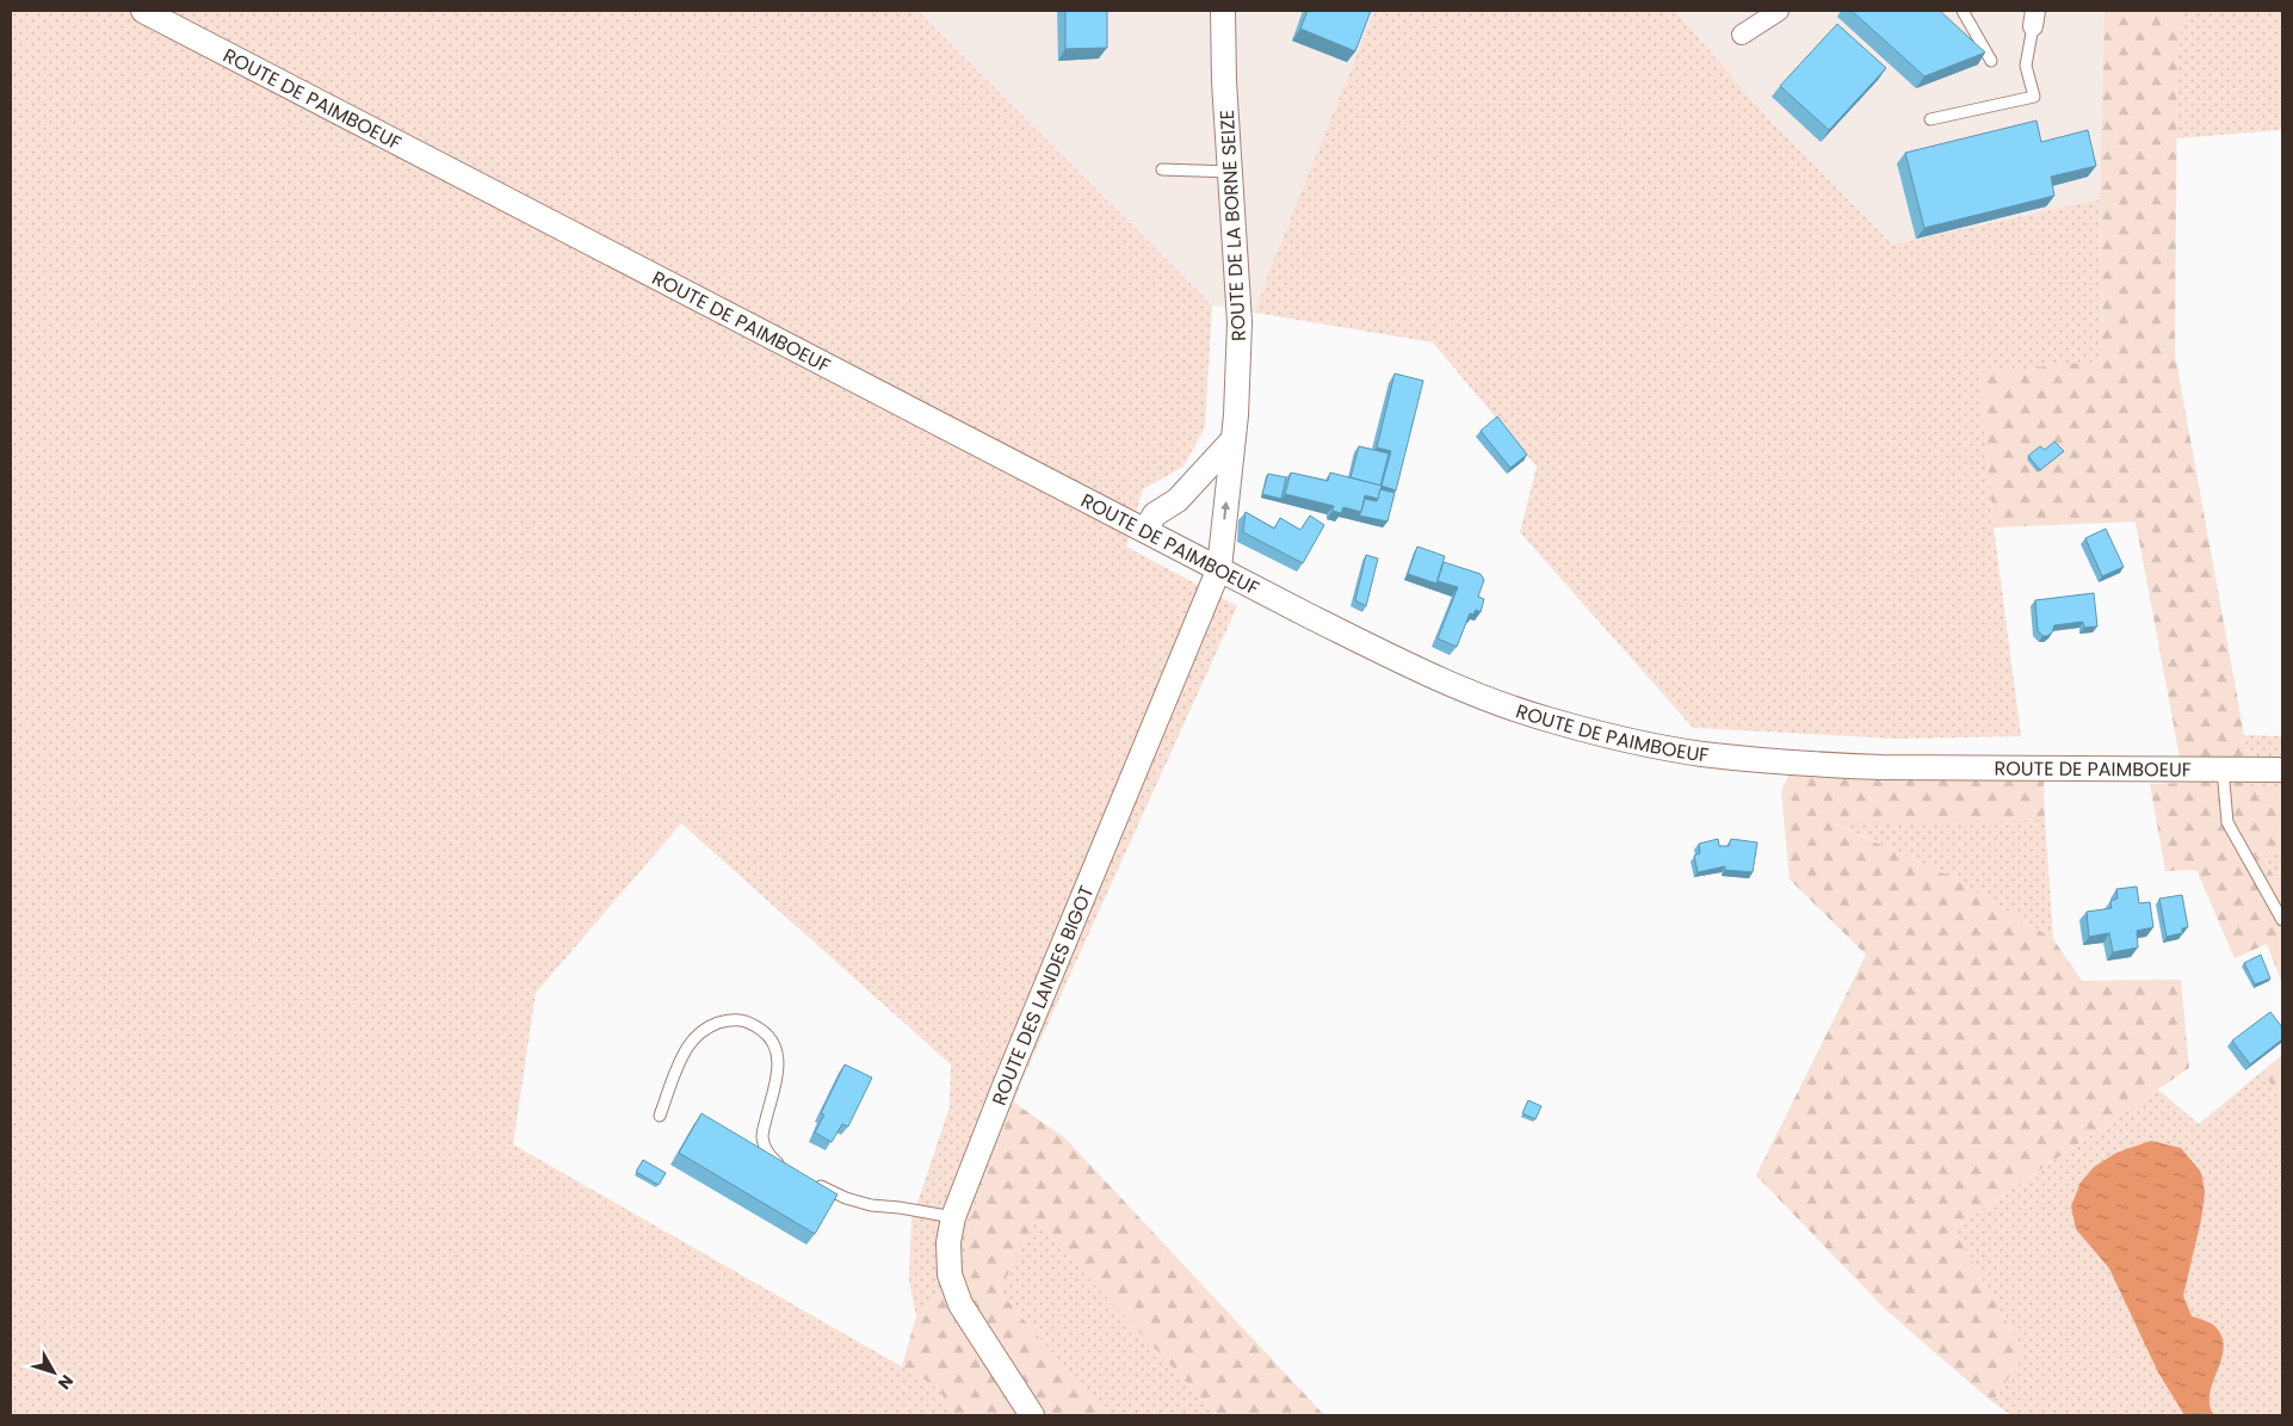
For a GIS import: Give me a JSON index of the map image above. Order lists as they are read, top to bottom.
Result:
{
  "streets": {
    "street": ["ROUTE DE PAIMBOEUF", "ROUTE DE LA BORNE SEIZE", "ROUTE DES LANDES BIGOT"]
  },
  "crossings": [
    ["ROUTE DE PAIMBOEUF", "ROUTE DE LA BORNE SEIZE"],
    ["ROUTE DE PAIMBOEUF", "ROUTE DES LANDES BIGOT"],
    ["ROUTE DE LA BORNE SEIZE", "ROUTE DES LANDES BIGOT"]
  ],
  "north": "bottom right"
}
